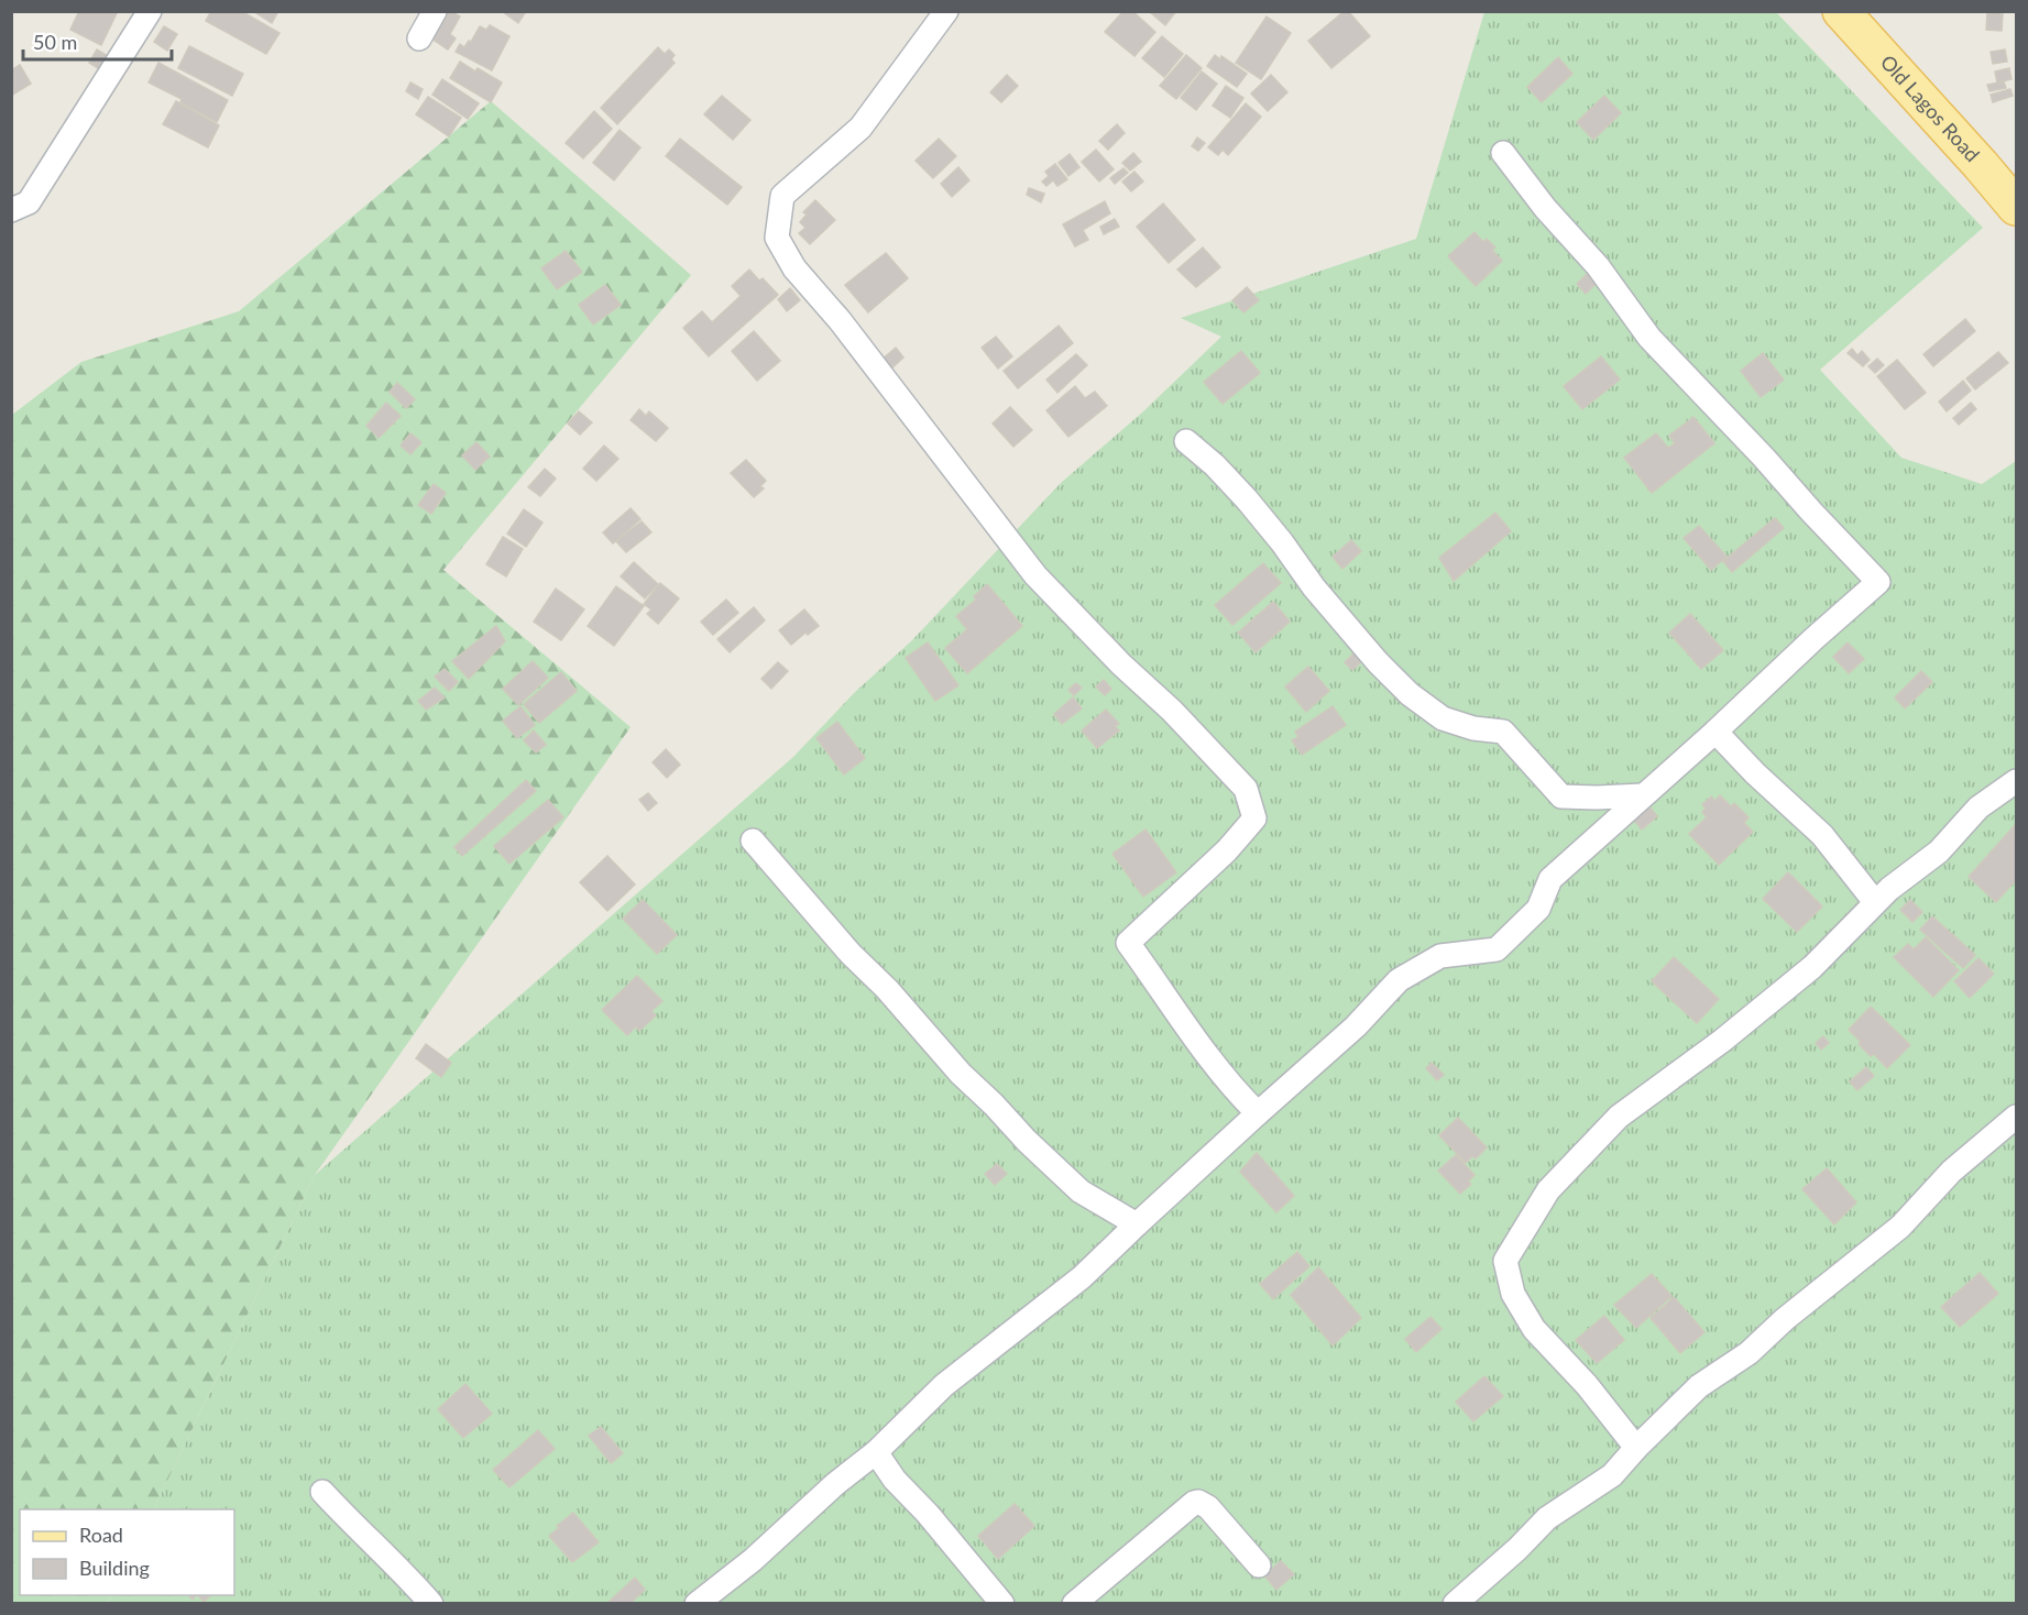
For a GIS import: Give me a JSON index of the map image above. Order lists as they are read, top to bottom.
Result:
{
  "streets": {
    "main road": ["Old Lagos Road"]
  },
  "legend": ["Road", "Building"],
  "scale_bar": "50 m"
}
